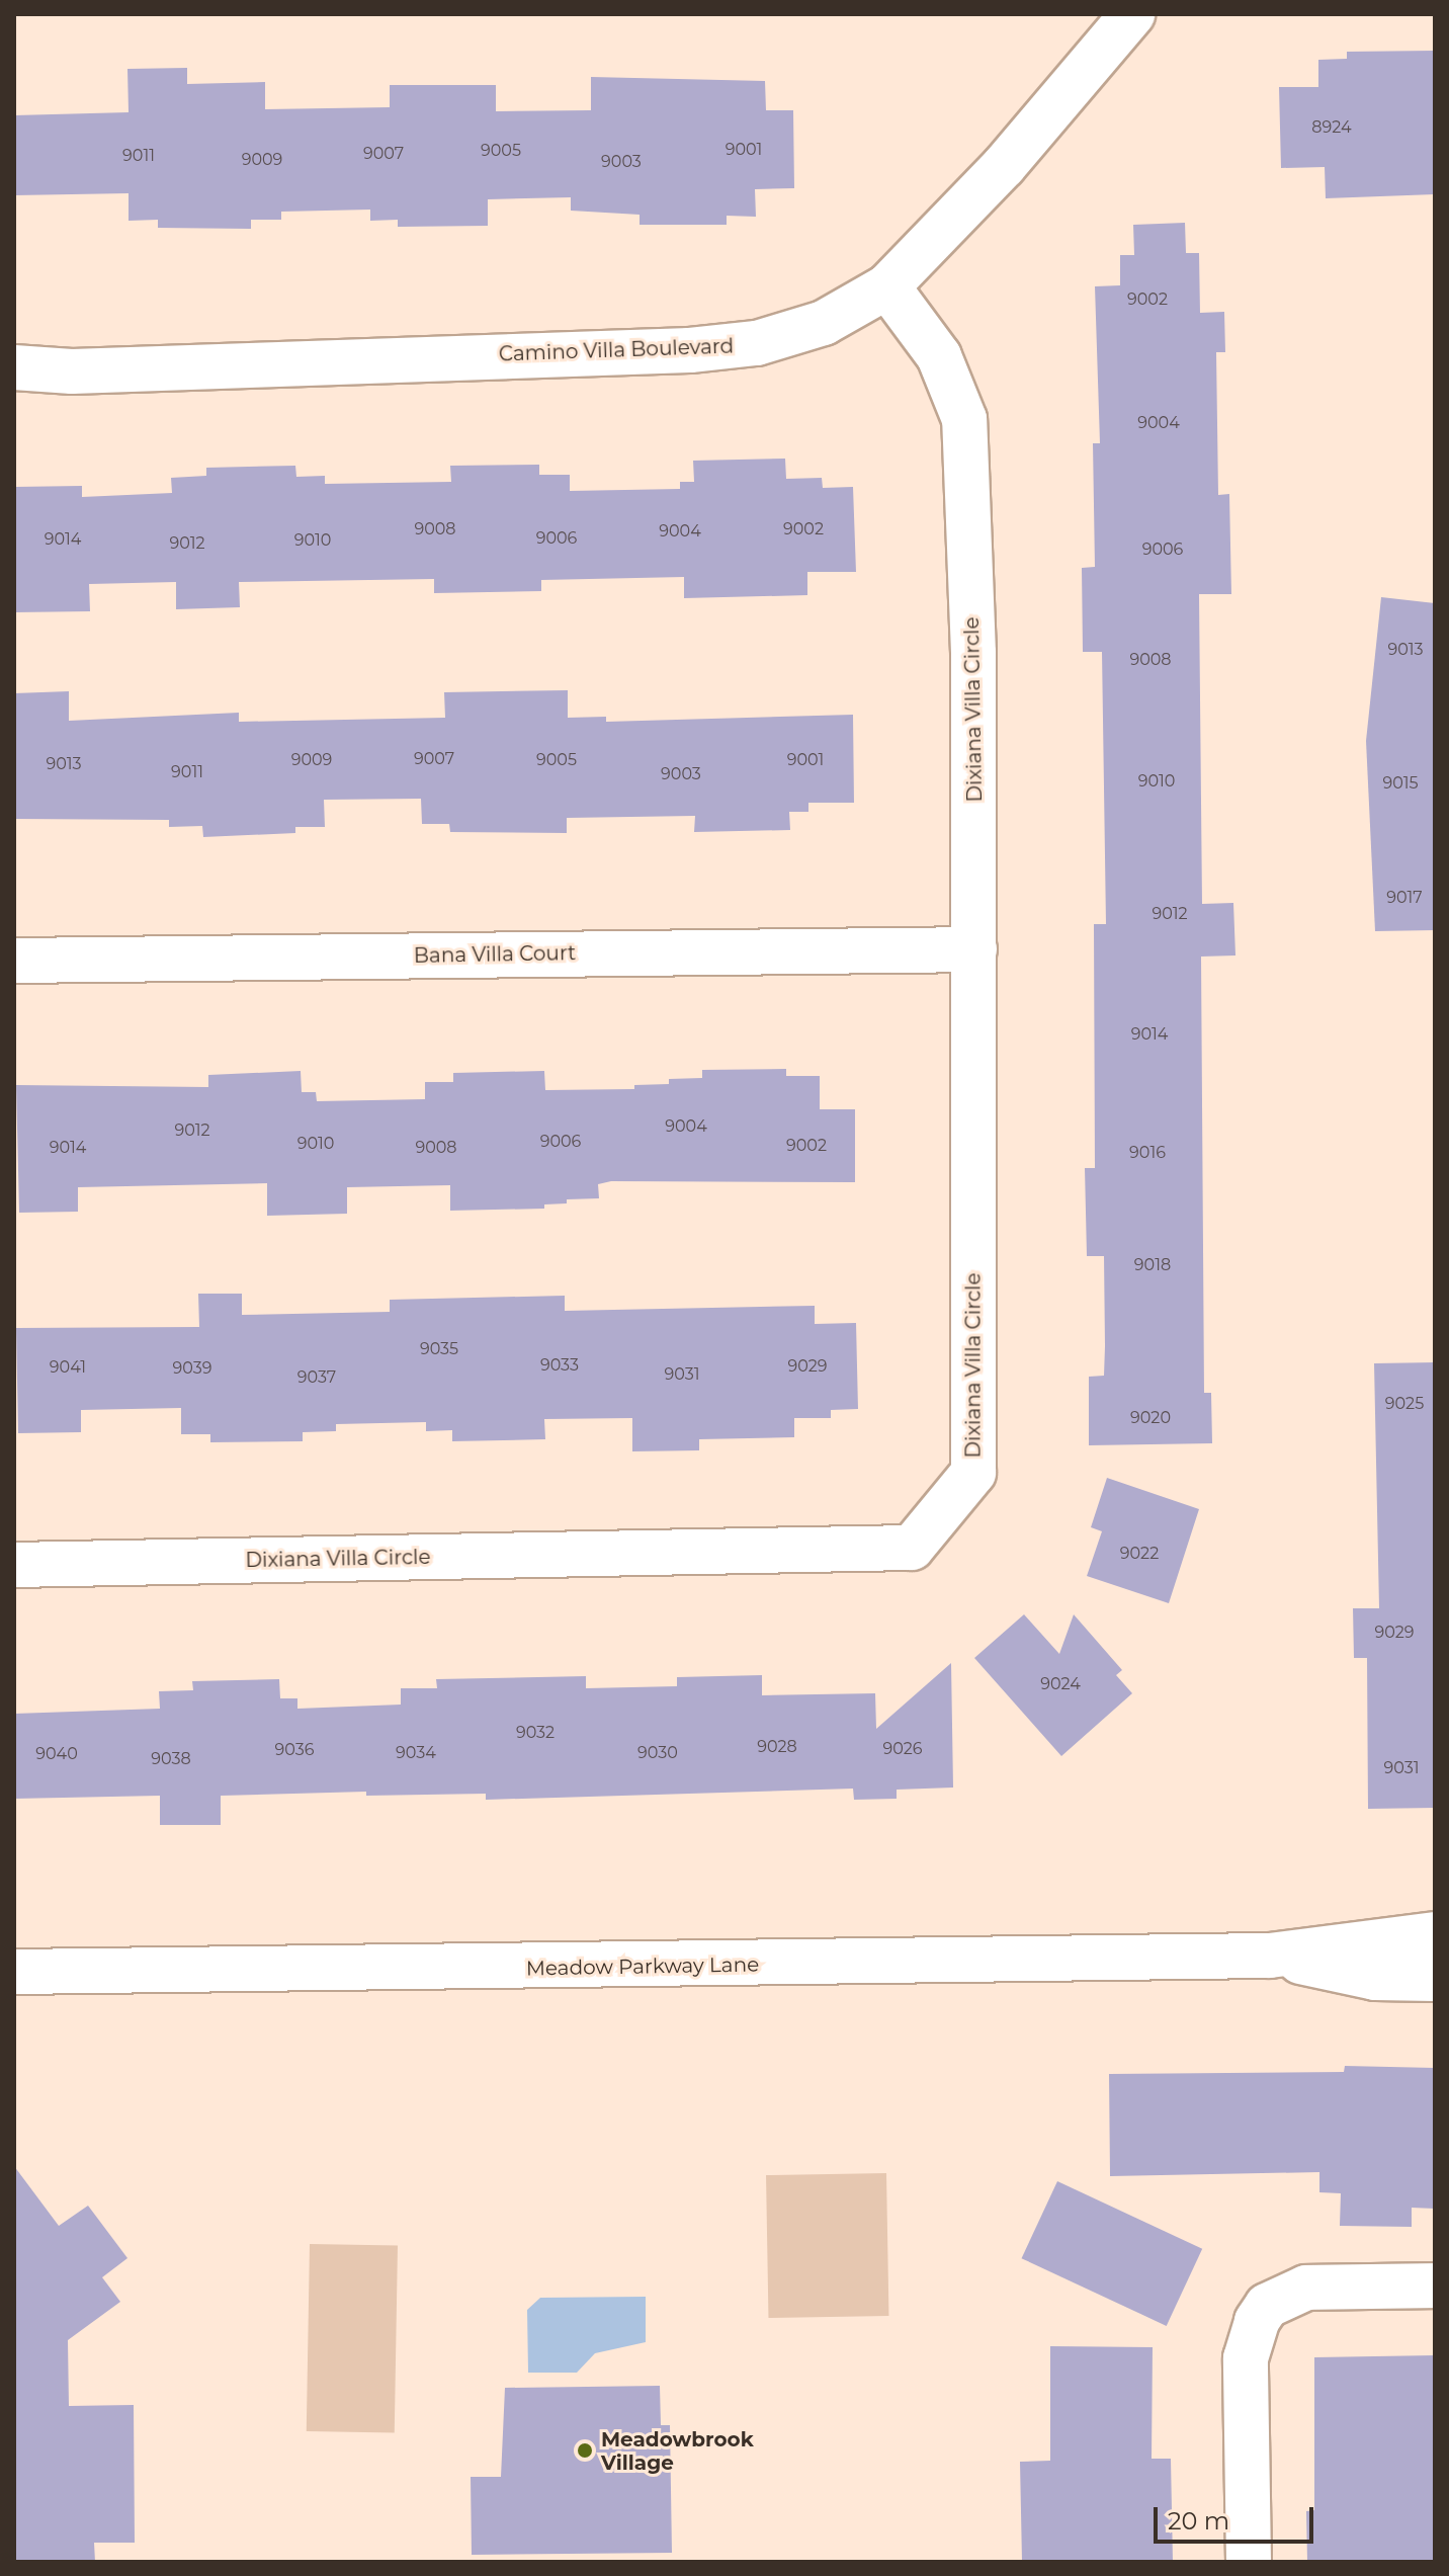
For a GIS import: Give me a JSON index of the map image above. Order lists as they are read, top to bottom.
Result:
{
  "streets": {
    "street": [
      "Camino Villa Boulevard",
      "Dixiana Villa Circle",
      "Bana Villa Court",
      "Meadow Parkway Lane"
    ]
  },
  "crossings": [
    ["Camino Villa Boulevard", "Dixiana Villa Circle"],
    ["Dixiana Villa Circle", "Bana Villa Court"]
  ],
  "places": ["Meadowbrook Village"],
  "house_numbers": [
    "8924",
    "9001",
    "9005",
    "9007",
    "9011",
    "9009",
    "9003",
    "9002",
    "9004",
    "9008",
    "9002",
    "9004",
    "9006",
    "9014",
    "9010",
    "9012",
    "9006",
    "9013",
    "9008",
    "9007",
    "9009",
    "9005",
    "9001",
    "9013",
    "9011",
    "9003",
    "9010",
    "9015",
    "9017",
    "9012",
    "9014",
    "9004",
    "9012",
    "9006",
    "9010",
    "9002",
    "9014",
    "9008",
    "9016",
    "9018",
    "9035",
    "9033",
    "9029",
    "9041",
    "9039",
    "9031",
    "9037",
    "9025",
    "9020",
    "9022",
    "9029",
    "9024",
    "9032",
    "9028",
    "9026",
    "9036",
    "9034",
    "9030",
    "9040",
    "9038",
    "9031"
  ],
  "scale_bar": "20 m"
}
